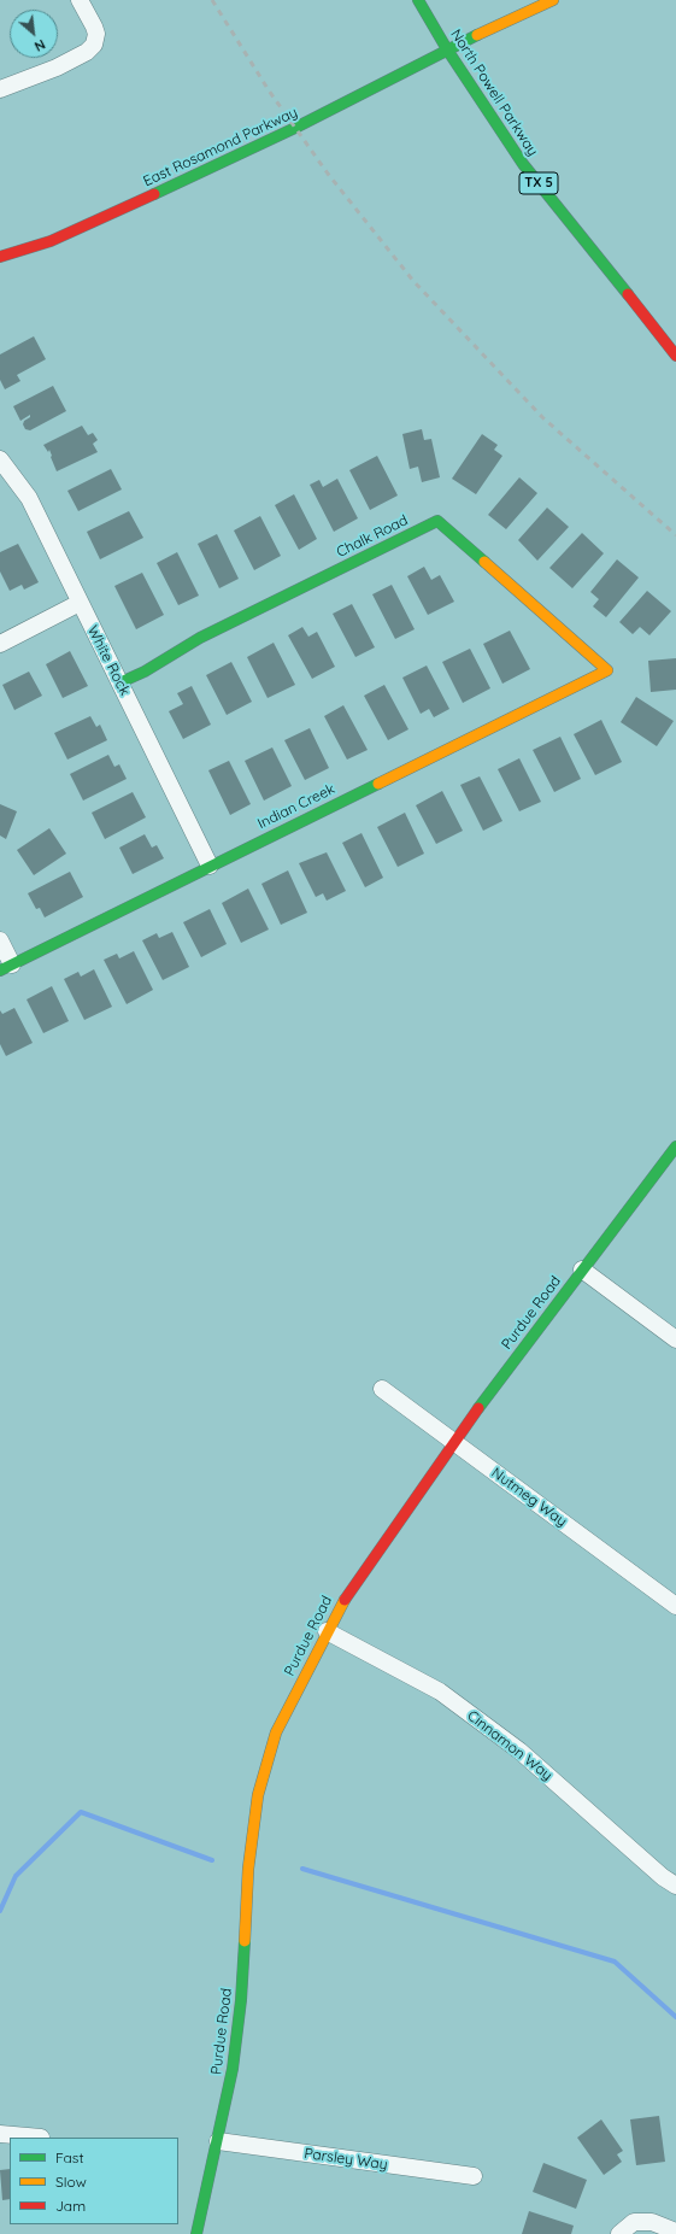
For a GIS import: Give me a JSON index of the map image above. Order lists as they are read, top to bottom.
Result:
{
  "streets": {
    "street": [
      "North Powell Parkway",
      "East Rosamond Parkway",
      "TX 5",
      "Chalk Road",
      "White Rock",
      "Indian Creek",
      "Purdue Road",
      "Nutmeg Way",
      "Cinnamon Way",
      "Parsley Way"
    ]
  },
  "crossings": [
    ["North Powell Parkway", "East Rosamond Parkway"],
    ["Chalk Road", "White Rock"],
    ["Chalk Road", "Indian Creek"],
    ["White Rock", "Indian Creek"],
    ["Purdue Road", "Nutmeg Way"],
    ["Purdue Road", "Cinnamon Way"],
    ["Purdue Road", "Parsley Way"]
  ],
  "legend": ["Fast", "Slow", "Jam"],
  "north": "bottom right"
}
